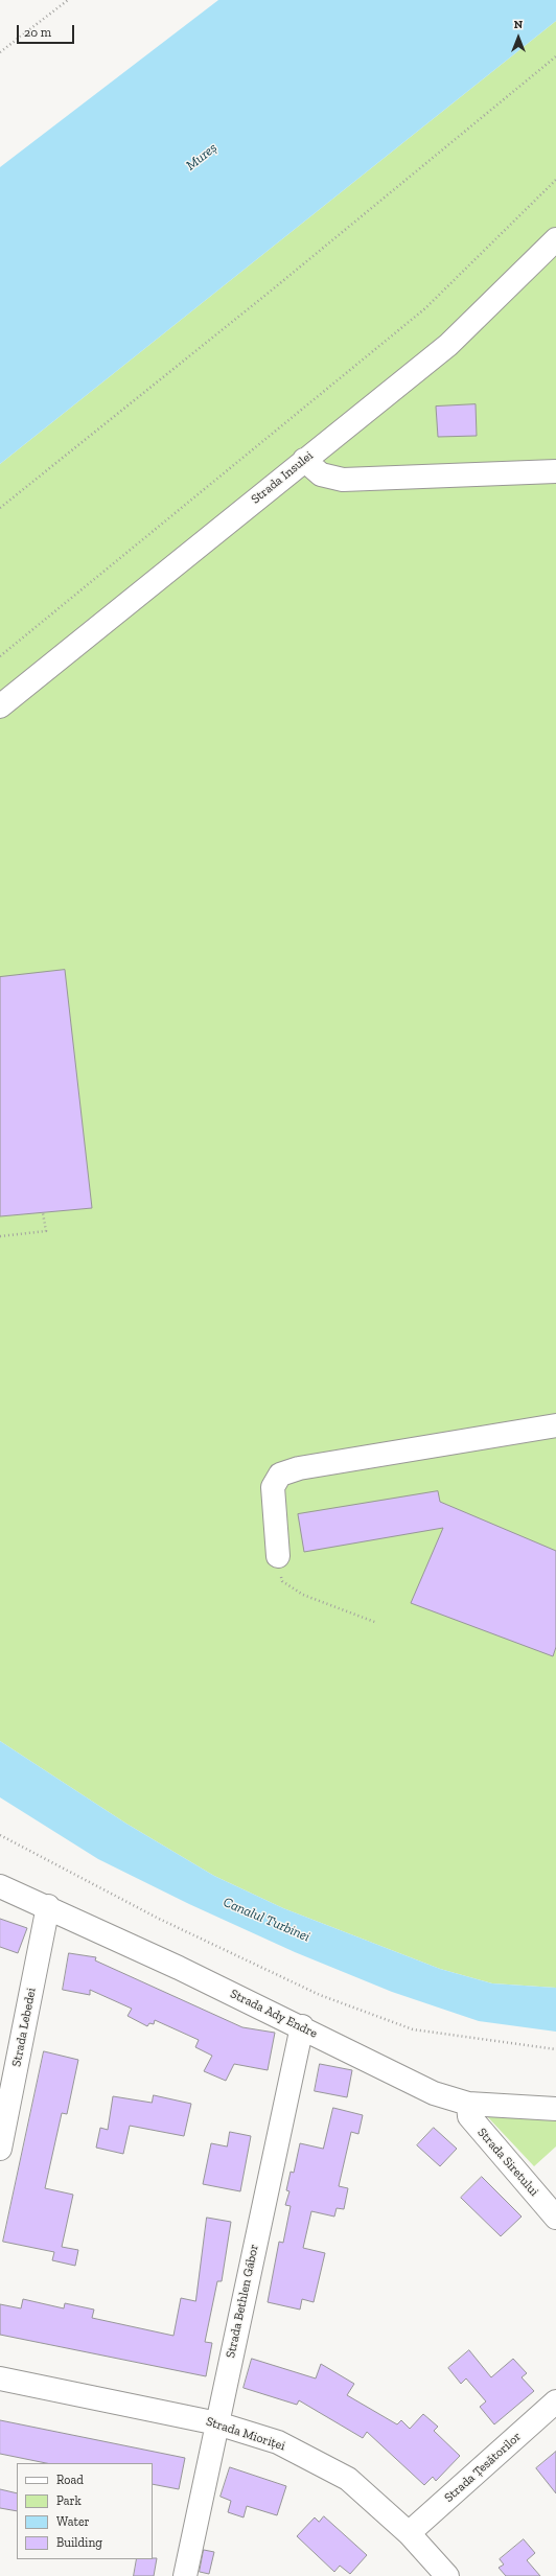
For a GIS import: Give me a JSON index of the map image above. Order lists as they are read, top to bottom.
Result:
{
  "streets": {
    "street": [
      "Strada Insulei",
      "Strada Ady Endre",
      "Strada Lebedei",
      "Strada Siretului",
      "Strada Bethlen Gábor",
      "Strada Mioriței",
      "Strada Țesătorilor"
    ]
  },
  "crossings": [
    ["Strada Ady Endre", "Strada Lebedei"],
    ["Strada Ady Endre", "Strada Siretului"],
    ["Strada Ady Endre", "Strada Bethlen Gábor"],
    ["Strada Bethlen Gábor", "Strada Mioriței"],
    ["Strada Mioriței", "Strada Țesătorilor"]
  ],
  "water": ["Mureș", "Canalul Turbinei"],
  "legend": [
    "Road",
    "Park",
    "Water",
    "Building"
  ],
  "scale_bar": "20 m",
  "north": "top"
}
